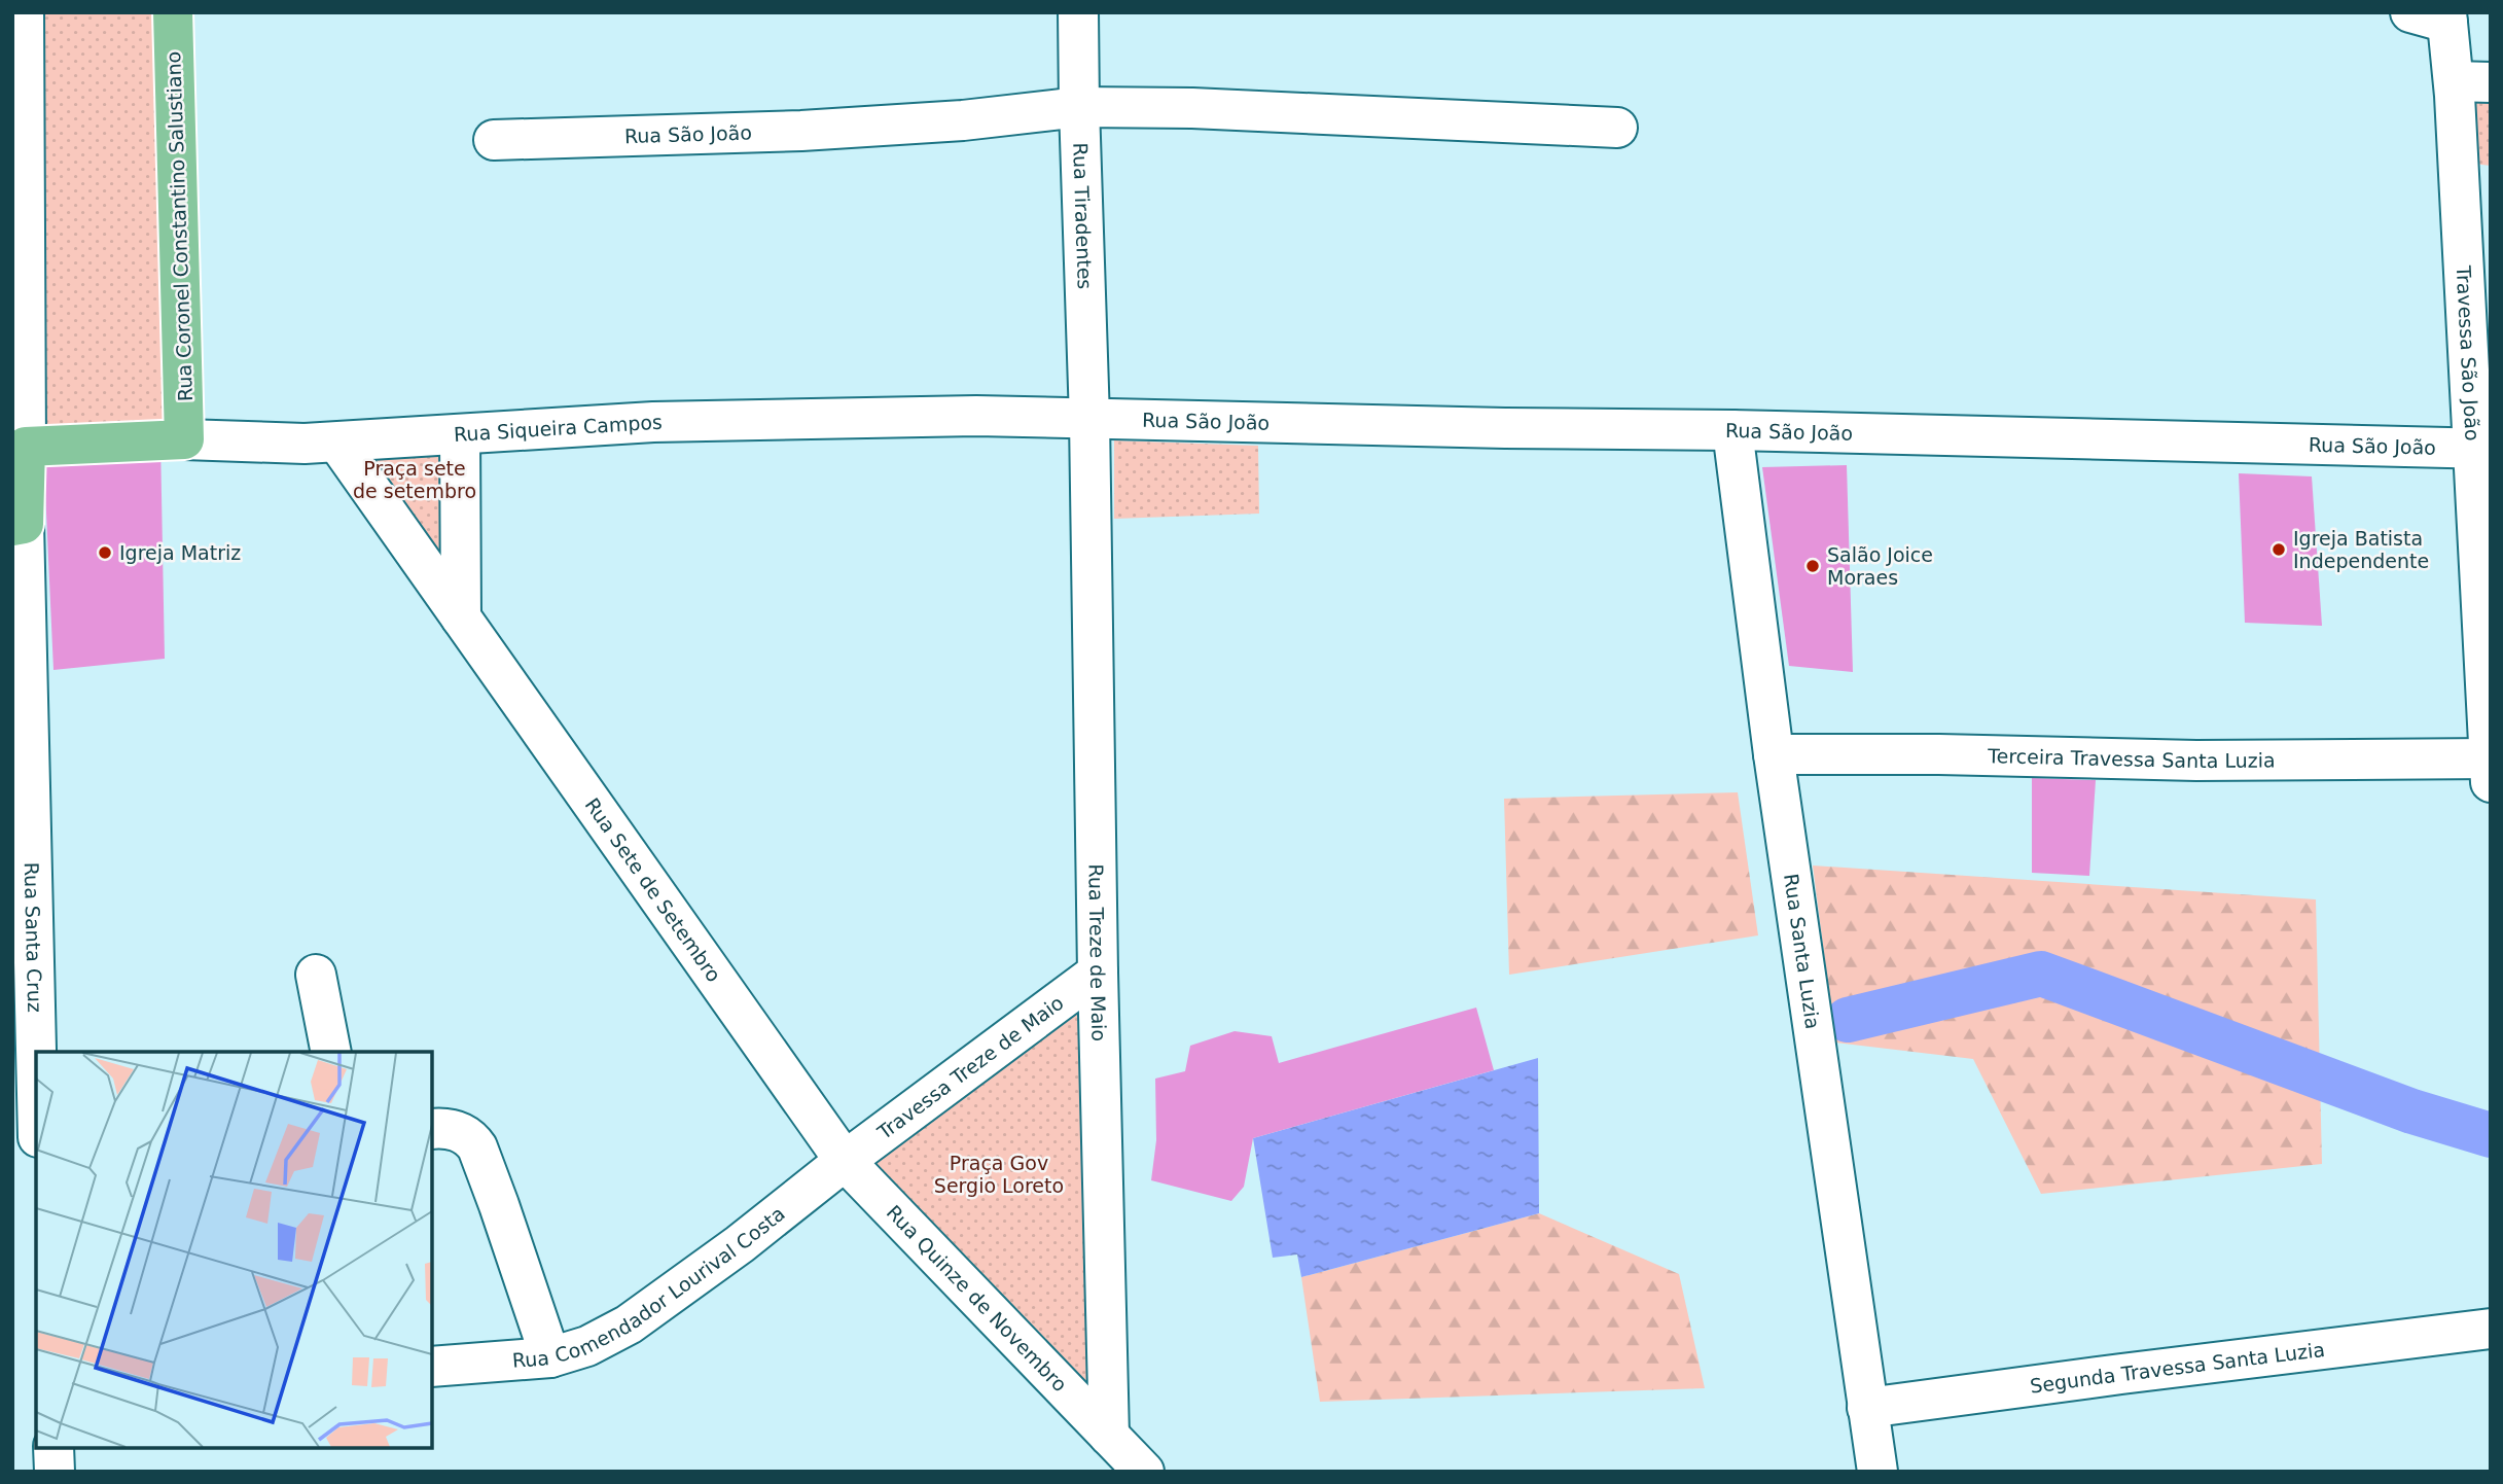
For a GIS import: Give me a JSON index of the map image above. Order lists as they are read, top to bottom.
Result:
{
  "streets": {
    "main road": ["Rua Coronel Constantino Salustiano", "Rua Siqueira Campos"],
    "street": [
      "Rua São João",
      "Rua Tiradentes",
      "Travessa São João",
      "Terceira Travessa Santa Luzia",
      "Rua Sete de Setembro",
      "Rua Santa Cruz",
      "Rua Santa Luzia",
      "Rua Treze de Maio",
      "Travessa Treze de Maio",
      "Rua Comendador Lourival Costa",
      "Rua Quinze de Novembro",
      "Segunda Travessa Santa Luzia"
    ]
  },
  "crossings": [
    ["Rua São João", "Rua Tiradentes"],
    ["Rua São João", "Travessa São João"],
    ["Rua São João", "Rua Siqueira Campos"],
    ["Rua São João", "Rua Santa Luzia"],
    ["Rua São João", "Rua Treze de Maio"],
    ["Rua Tiradentes", "Rua Siqueira Campos"],
    ["Rua Tiradentes", "Rua Treze de Maio"],
    ["Rua Coronel Constantino Salustiano", "Rua Siqueira Campos"],
    ["Travessa São João", "Terceira Travessa Santa Luzia"],
    ["Rua Siqueira Campos", "Rua Sete de Setembro"],
    ["Rua Siqueira Campos", "Rua Treze de Maio"],
    ["Terceira Travessa Santa Luzia", "Rua Santa Luzia"],
    ["Rua Sete de Setembro", "Travessa Treze de Maio"],
    ["Rua Sete de Setembro", "Rua Comendador Lourival Costa"],
    ["Rua Sete de Setembro", "Rua Quinze de Novembro"],
    ["Rua Santa Luzia", "Segunda Travessa Santa Luzia"],
    ["Rua Treze de Maio", "Travessa Treze de Maio"],
    ["Rua Treze de Maio", "Rua Quinze de Novembro"],
    ["Travessa Treze de Maio", "Rua Comendador Lourival Costa"],
    ["Travessa Treze de Maio", "Rua Quinze de Novembro"],
    ["Rua Comendador Lourival Costa", "Rua Quinze de Novembro"]
  ],
  "parks": ["Praça sete de setembro", "Praça Gov Sergio Loreto"],
  "places": ["Igreja Batista Independente", "Igreja Matriz", "Salão Joice Moraes"]
}
